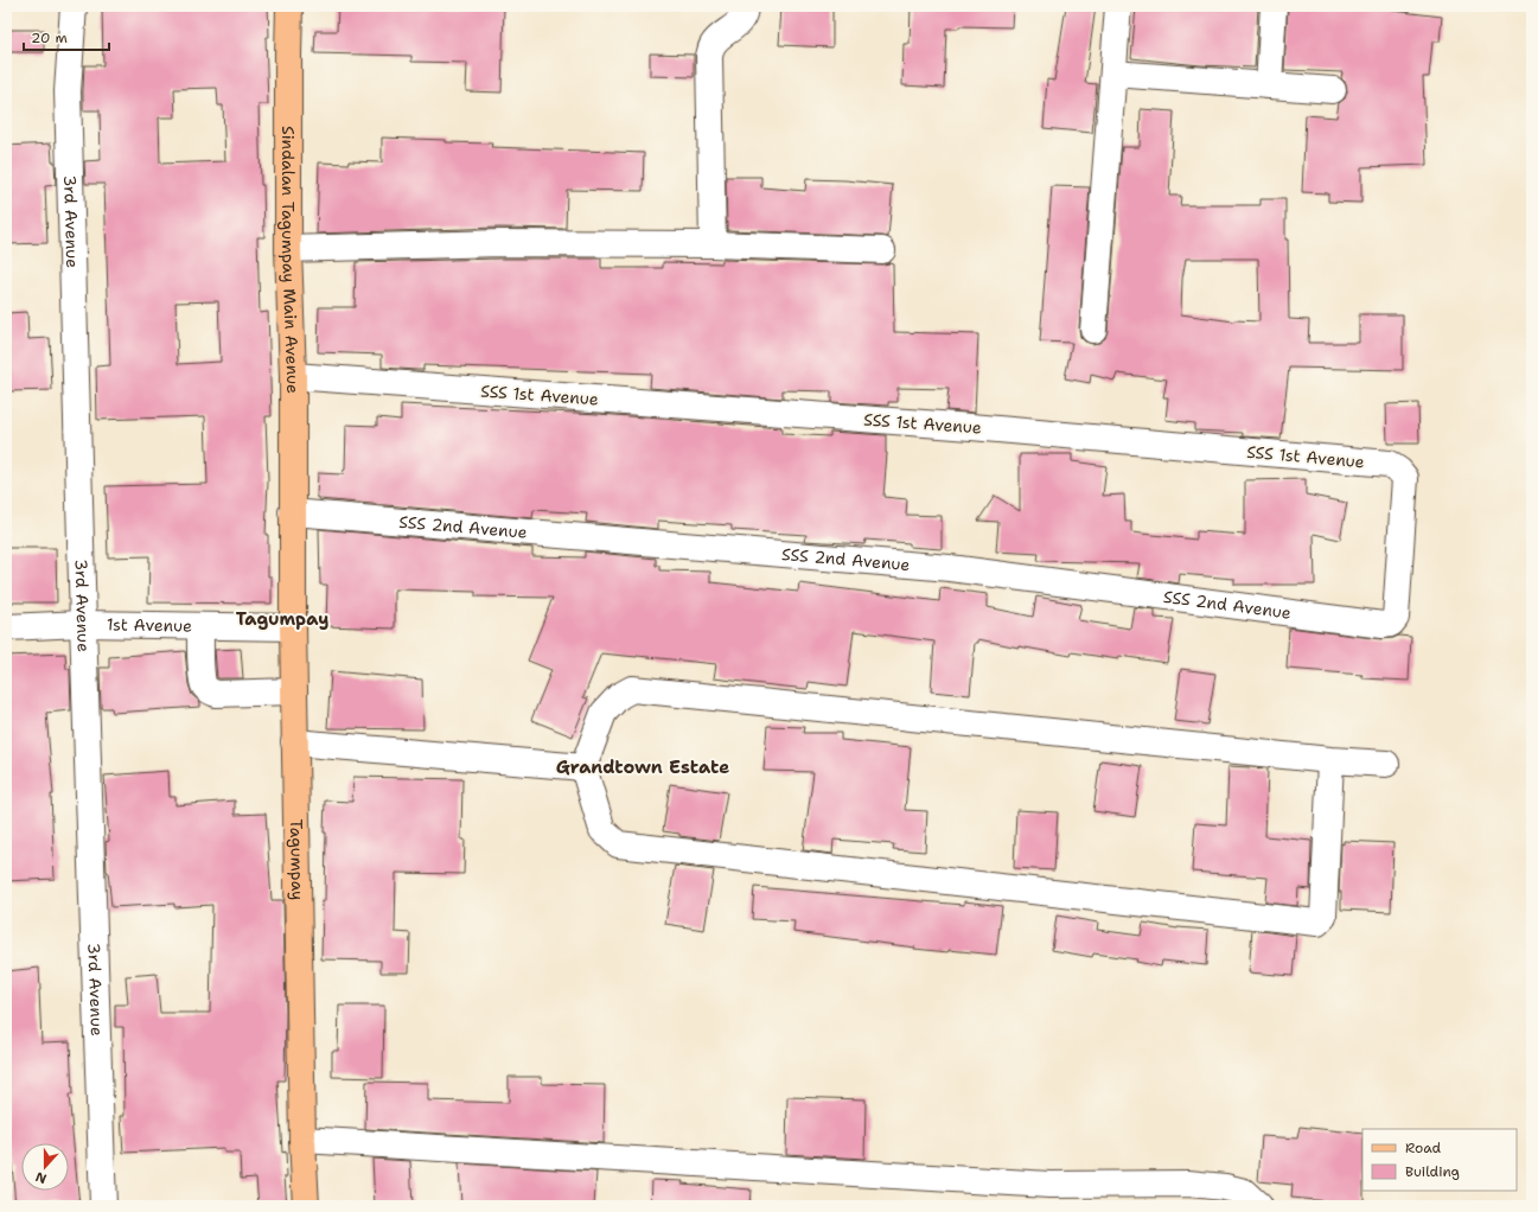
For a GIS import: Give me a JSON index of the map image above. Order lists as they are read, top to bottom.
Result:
{
  "streets": {
    "main road": ["Sindalan Tagumpay Main Avenue", "Tagumpay"],
    "street": [
      "3rd Avenue",
      "SSS 1st Avenue",
      "SSS 2nd Avenue",
      "1st Avenue"
    ]
  },
  "crossings": [
    ["3rd Avenue", "1st Avenue"],
    ["Sindalan Tagumpay Main Avenue", "SSS 1st Avenue"],
    ["Sindalan Tagumpay Main Avenue", "SSS 2nd Avenue"],
    ["Sindalan Tagumpay Main Avenue", "Tagumpay"],
    ["SSS 1st Avenue", "SSS 2nd Avenue"],
    ["SSS 2nd Avenue", "Tagumpay"],
    ["1st Avenue", "Tagumpay"]
  ],
  "districts": ["Tagumpay", "Grandtown Estate"],
  "legend": ["Road", "Building"],
  "scale_bar": "20 m",
  "north": "bottom"
}
